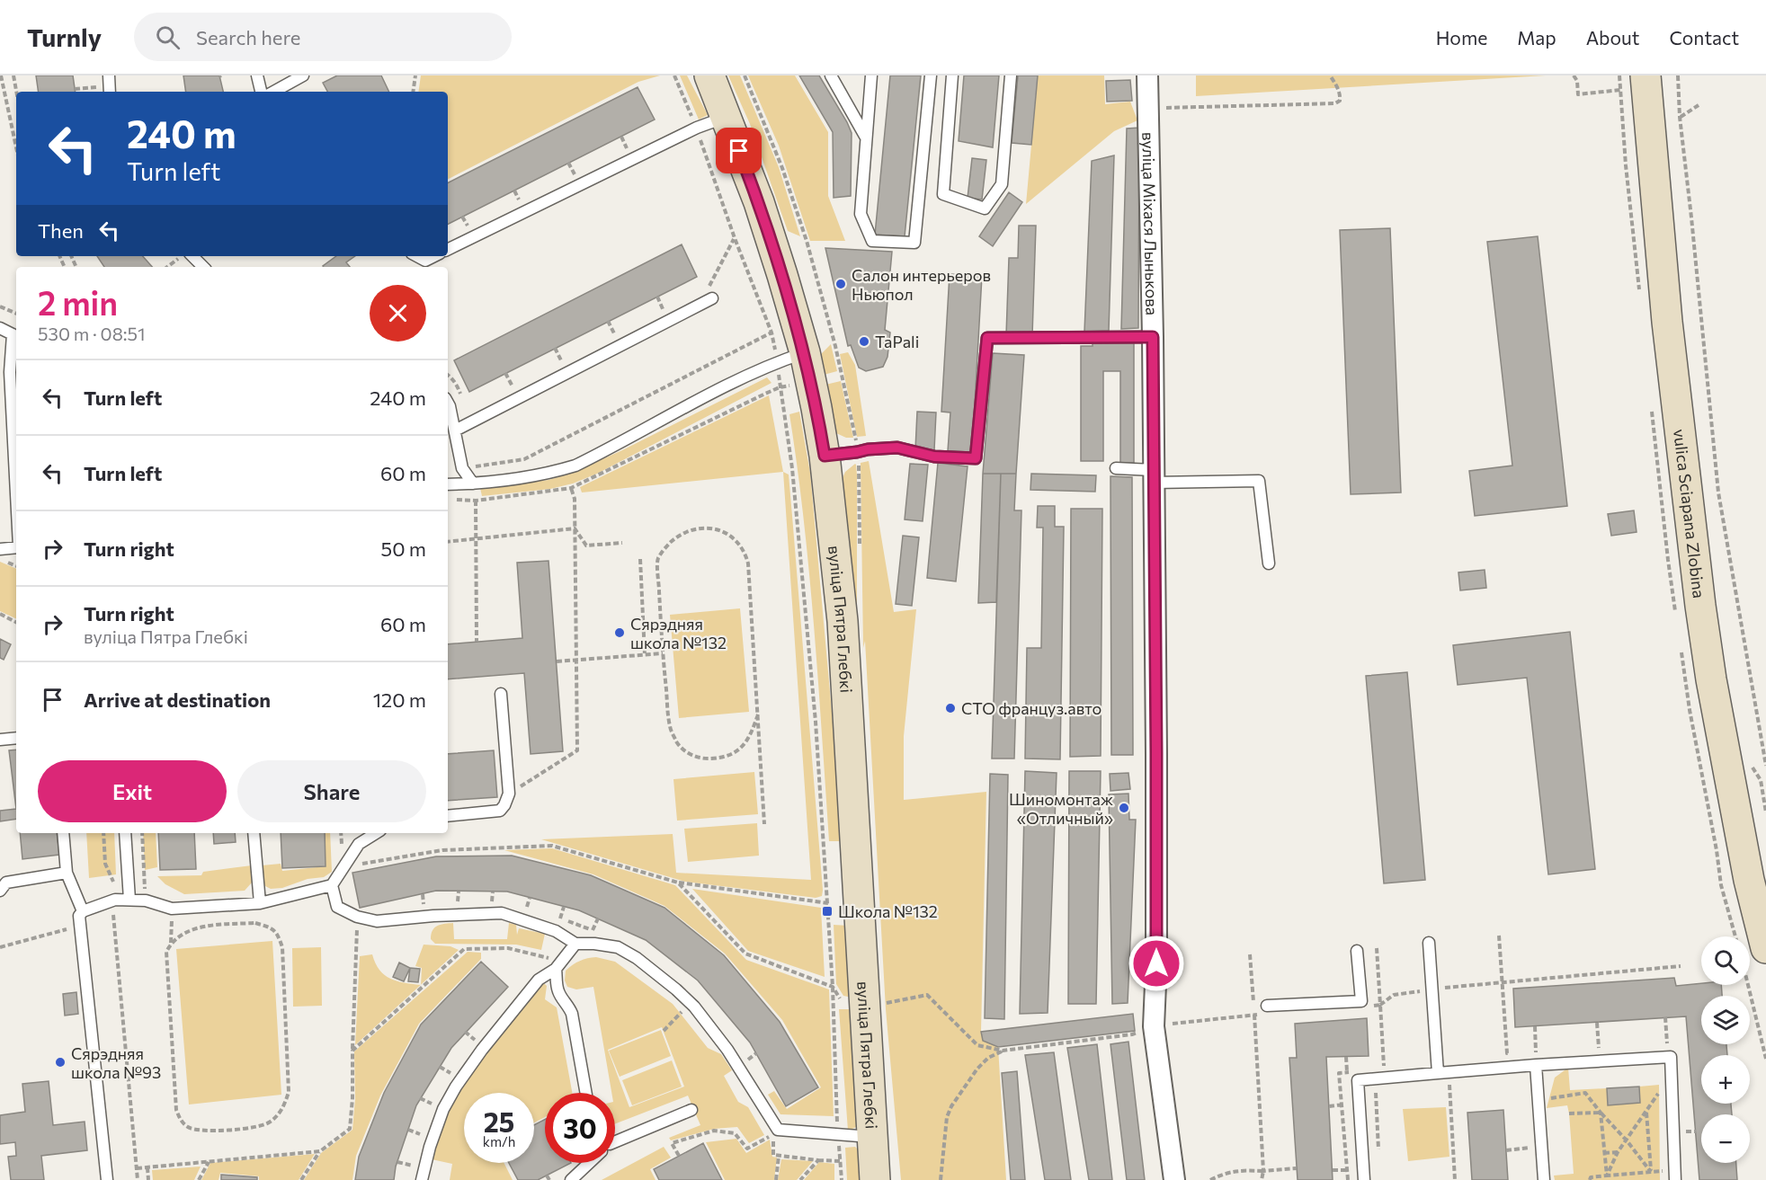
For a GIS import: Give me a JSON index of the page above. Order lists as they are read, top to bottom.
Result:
{
  "streets": {
    "main road": ["vulica Sciapana Zlobina", "вуліца Пятра Глебкі"],
    "street": ["вуліца Міхася Лынькова"]
  },
  "places": {
    "other": [
      "Салон интерьеров Ньюпол",
      "TaPali",
      "Сярэдняя школа №132",
      "СТО француз.авто",
      "Шиномонтаж «Отличный»",
      "Сярэдняя школа №93"
    ],
    "transit": ["Школа №132"]
  },
  "page": {
    "header": "Turnly",
    "search": "Search here",
    "nav": [
      "Home",
      "Map",
      "About",
      "Contact"
    ],
    "turn": ["240 m", "Turn left"],
    "then": "Then",
    "heading": ["2 min", "530 m · 08:51"],
    "list": [
      {
        "name": "Turn left",
        "value": "240 m"
      },
      {
        "name": "Turn left",
        "value": "60 m"
      },
      {
        "name": "Turn right",
        "value": "50 m"
      },
      {
        "name": "Turn right",
        "note": "вуліца Пятра Глебкі",
        "value": "60 m"
      },
      {
        "name": "Arrive at destination",
        "value": "120 m"
      }
    ],
    "buttons": ["Exit", "Share"],
    "map_buttons": ["+", "−"],
    "speed": "25 km/h",
    "limit": "30"
  }
}
